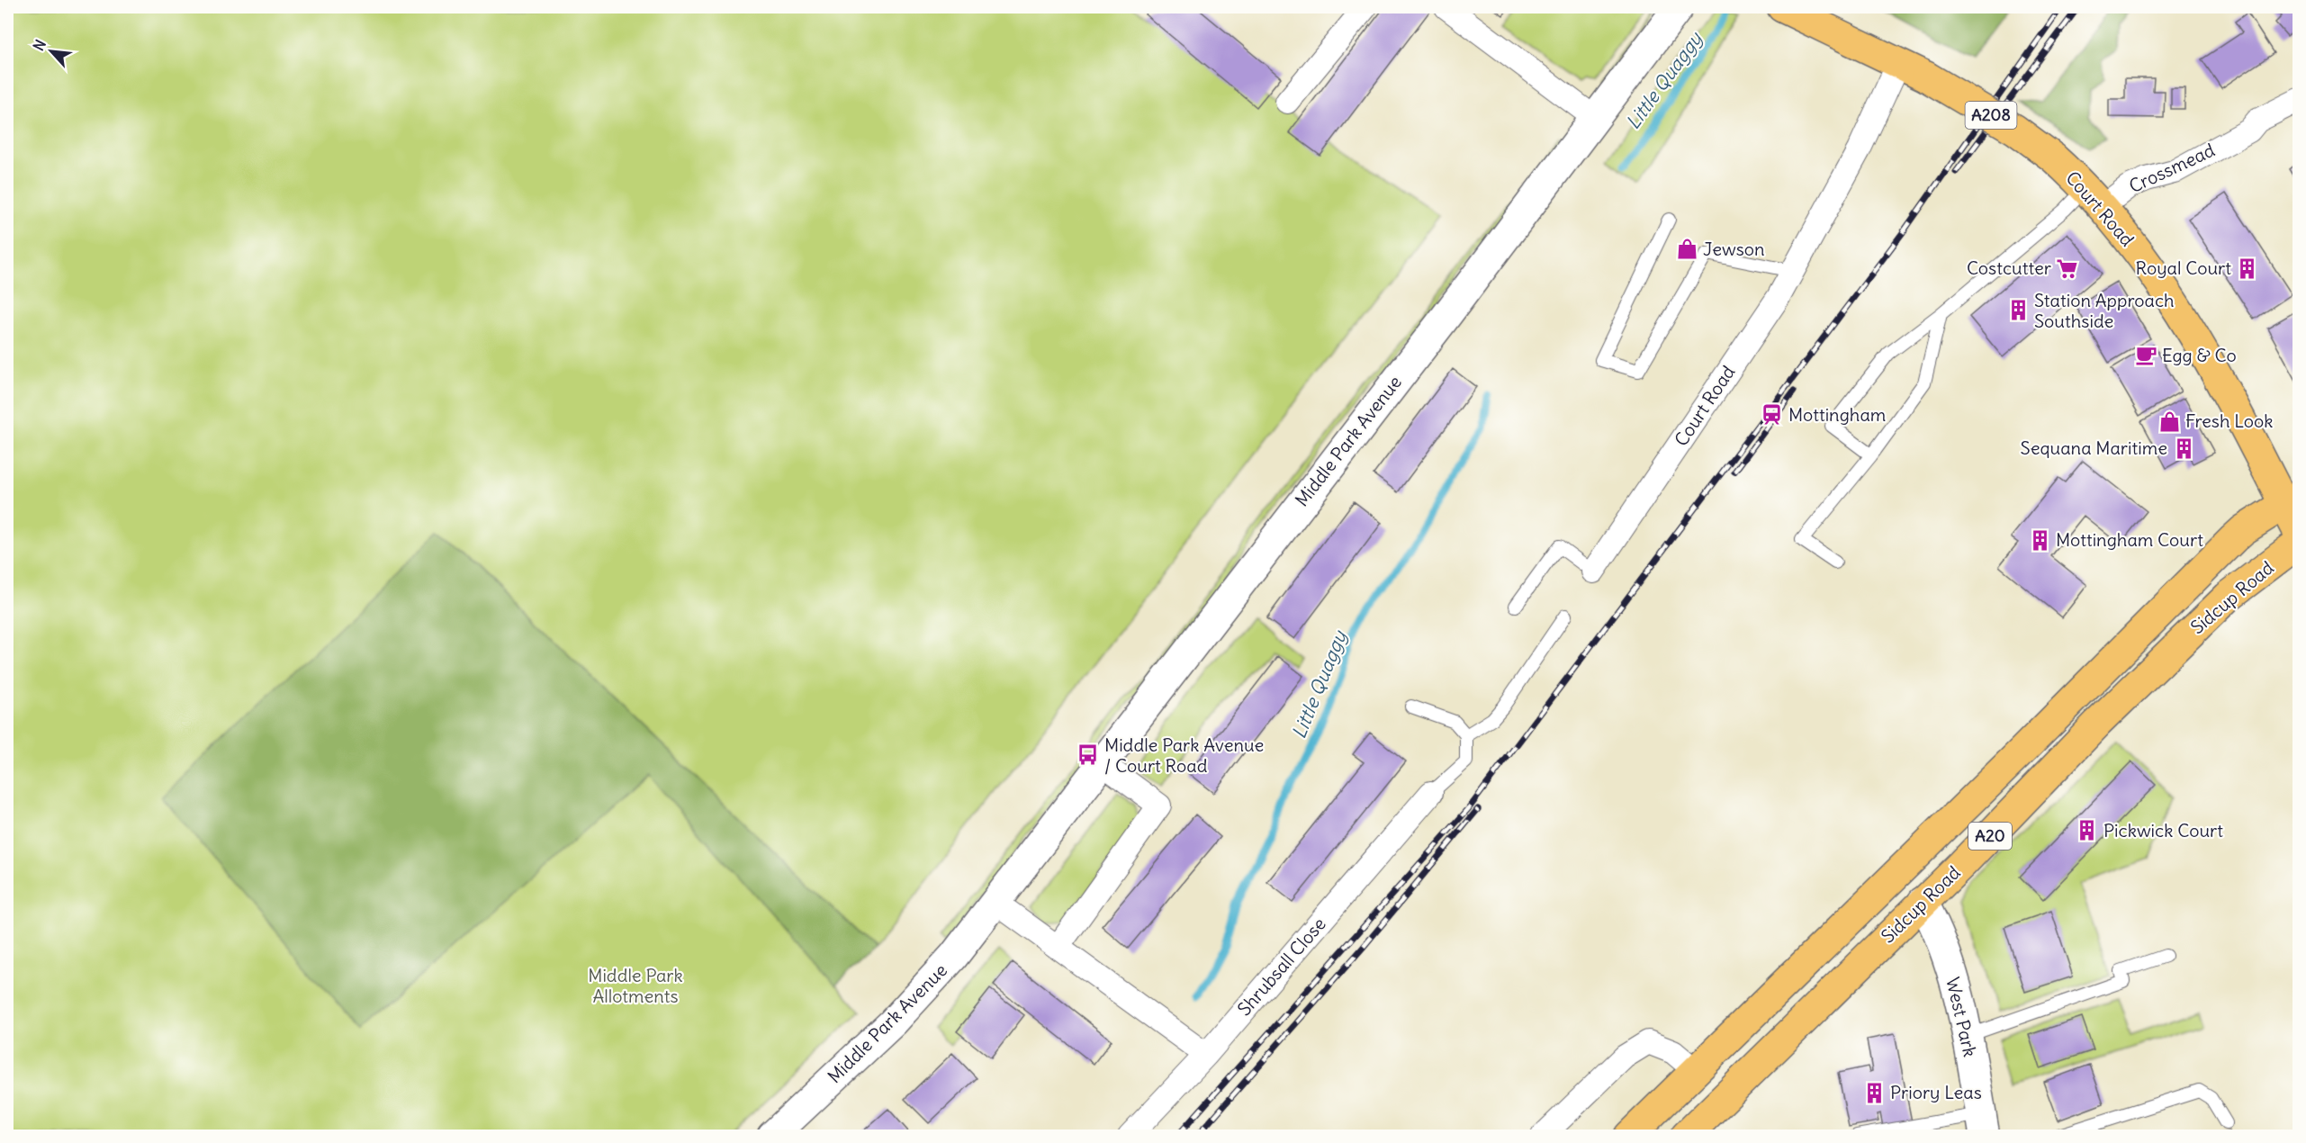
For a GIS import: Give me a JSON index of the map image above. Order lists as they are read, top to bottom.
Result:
{
  "streets": {
    "main road": [
      "A208",
      "Court Road",
      "Sidcup Road",
      "A20"
    ],
    "street": [
      "Crossmead",
      "Middle Park Avenue",
      "Shrubsall Close",
      "West Park"
    ]
  },
  "crossings": [
    ["Crossmead", "Court Road"],
    ["Court Road", "Sidcup Road"],
    ["Sidcup Road", "West Park"]
  ],
  "water": ["Little Quaggy"],
  "parks": ["Middle Park Allotments"],
  "places": {
    "shop": ["Jewson", "Fresh Look"],
    "supermarket": ["Costcutter"],
    "building": [
      "Royal Court",
      "Station Approach Southside",
      "Sequana Maritime",
      "Mottingham Court",
      "Pickwick Court",
      "Priory Leas"
    ],
    "cafe": ["Egg & Co"],
    "station": ["Mottingham"],
    "bus stop": ["Middle Park Avenue / Court Road"]
  },
  "north": "top left"
}
